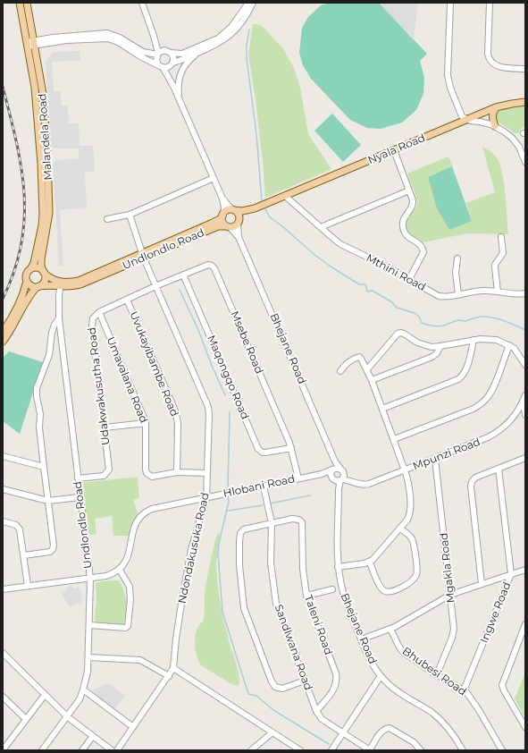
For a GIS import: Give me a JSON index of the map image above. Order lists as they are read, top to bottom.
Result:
{
  "streets": {
    "main road": ["Malandela Road", "Nyala Road", "Undlondlo Road"],
    "street": [
      "Mthini Road",
      "Msebe Road",
      "Bhejane Road",
      "Uvukayibambe Road",
      "Maqongqo Road",
      "Umavalana Road",
      "Udakwakusutha Road",
      "Mpunzi Road",
      "Hlobani Road",
      "Ndondakusuka Road",
      "Mgakla Road",
      "Ingwe Road",
      "Taleni Road",
      "Sandlwana Road",
      "Bhubesi Road"
    ]
  },
  "crossings": [
    ["Malandela Road", "Undlondlo Road"],
    ["Nyala Road", "Undlondlo Road"],
    ["Nyala Road", "Mthini Road"],
    ["Nyala Road", "Bhejane Road"],
    ["Undlondlo Road", "Bhejane Road"],
    ["Undlondlo Road", "Udakwakusutha Road"],
    ["Undlondlo Road", "Ndondakusuka Road"],
    ["Msebe Road", "Maqongqo Road"],
    ["Msebe Road", "Udakwakusutha Road"],
    ["Msebe Road", "Hlobani Road"],
    ["Msebe Road", "Ndondakusuka Road"],
    ["Bhejane Road", "Mpunzi Road"],
    ["Bhejane Road", "Hlobani Road"],
    ["Uvukayibambe Road", "Umavalana Road"],
    ["Uvukayibambe Road", "Udakwakusutha Road"],
    ["Umavalana Road", "Udakwakusutha Road"],
    ["Umavalana Road", "Ndondakusuka Road"],
    ["Udakwakusutha Road", "Ndondakusuka Road"],
    ["Mpunzi Road", "Mgakla Road"],
    ["Hlobani Road", "Ndondakusuka Road"],
    ["Hlobani Road", "Sandlwana Road"],
    ["Mgakla Road", "Bhubesi Road"],
    ["Ingwe Road", "Bhubesi Road"],
    ["Taleni Road", "Sandlwana Road"]
  ]
}
